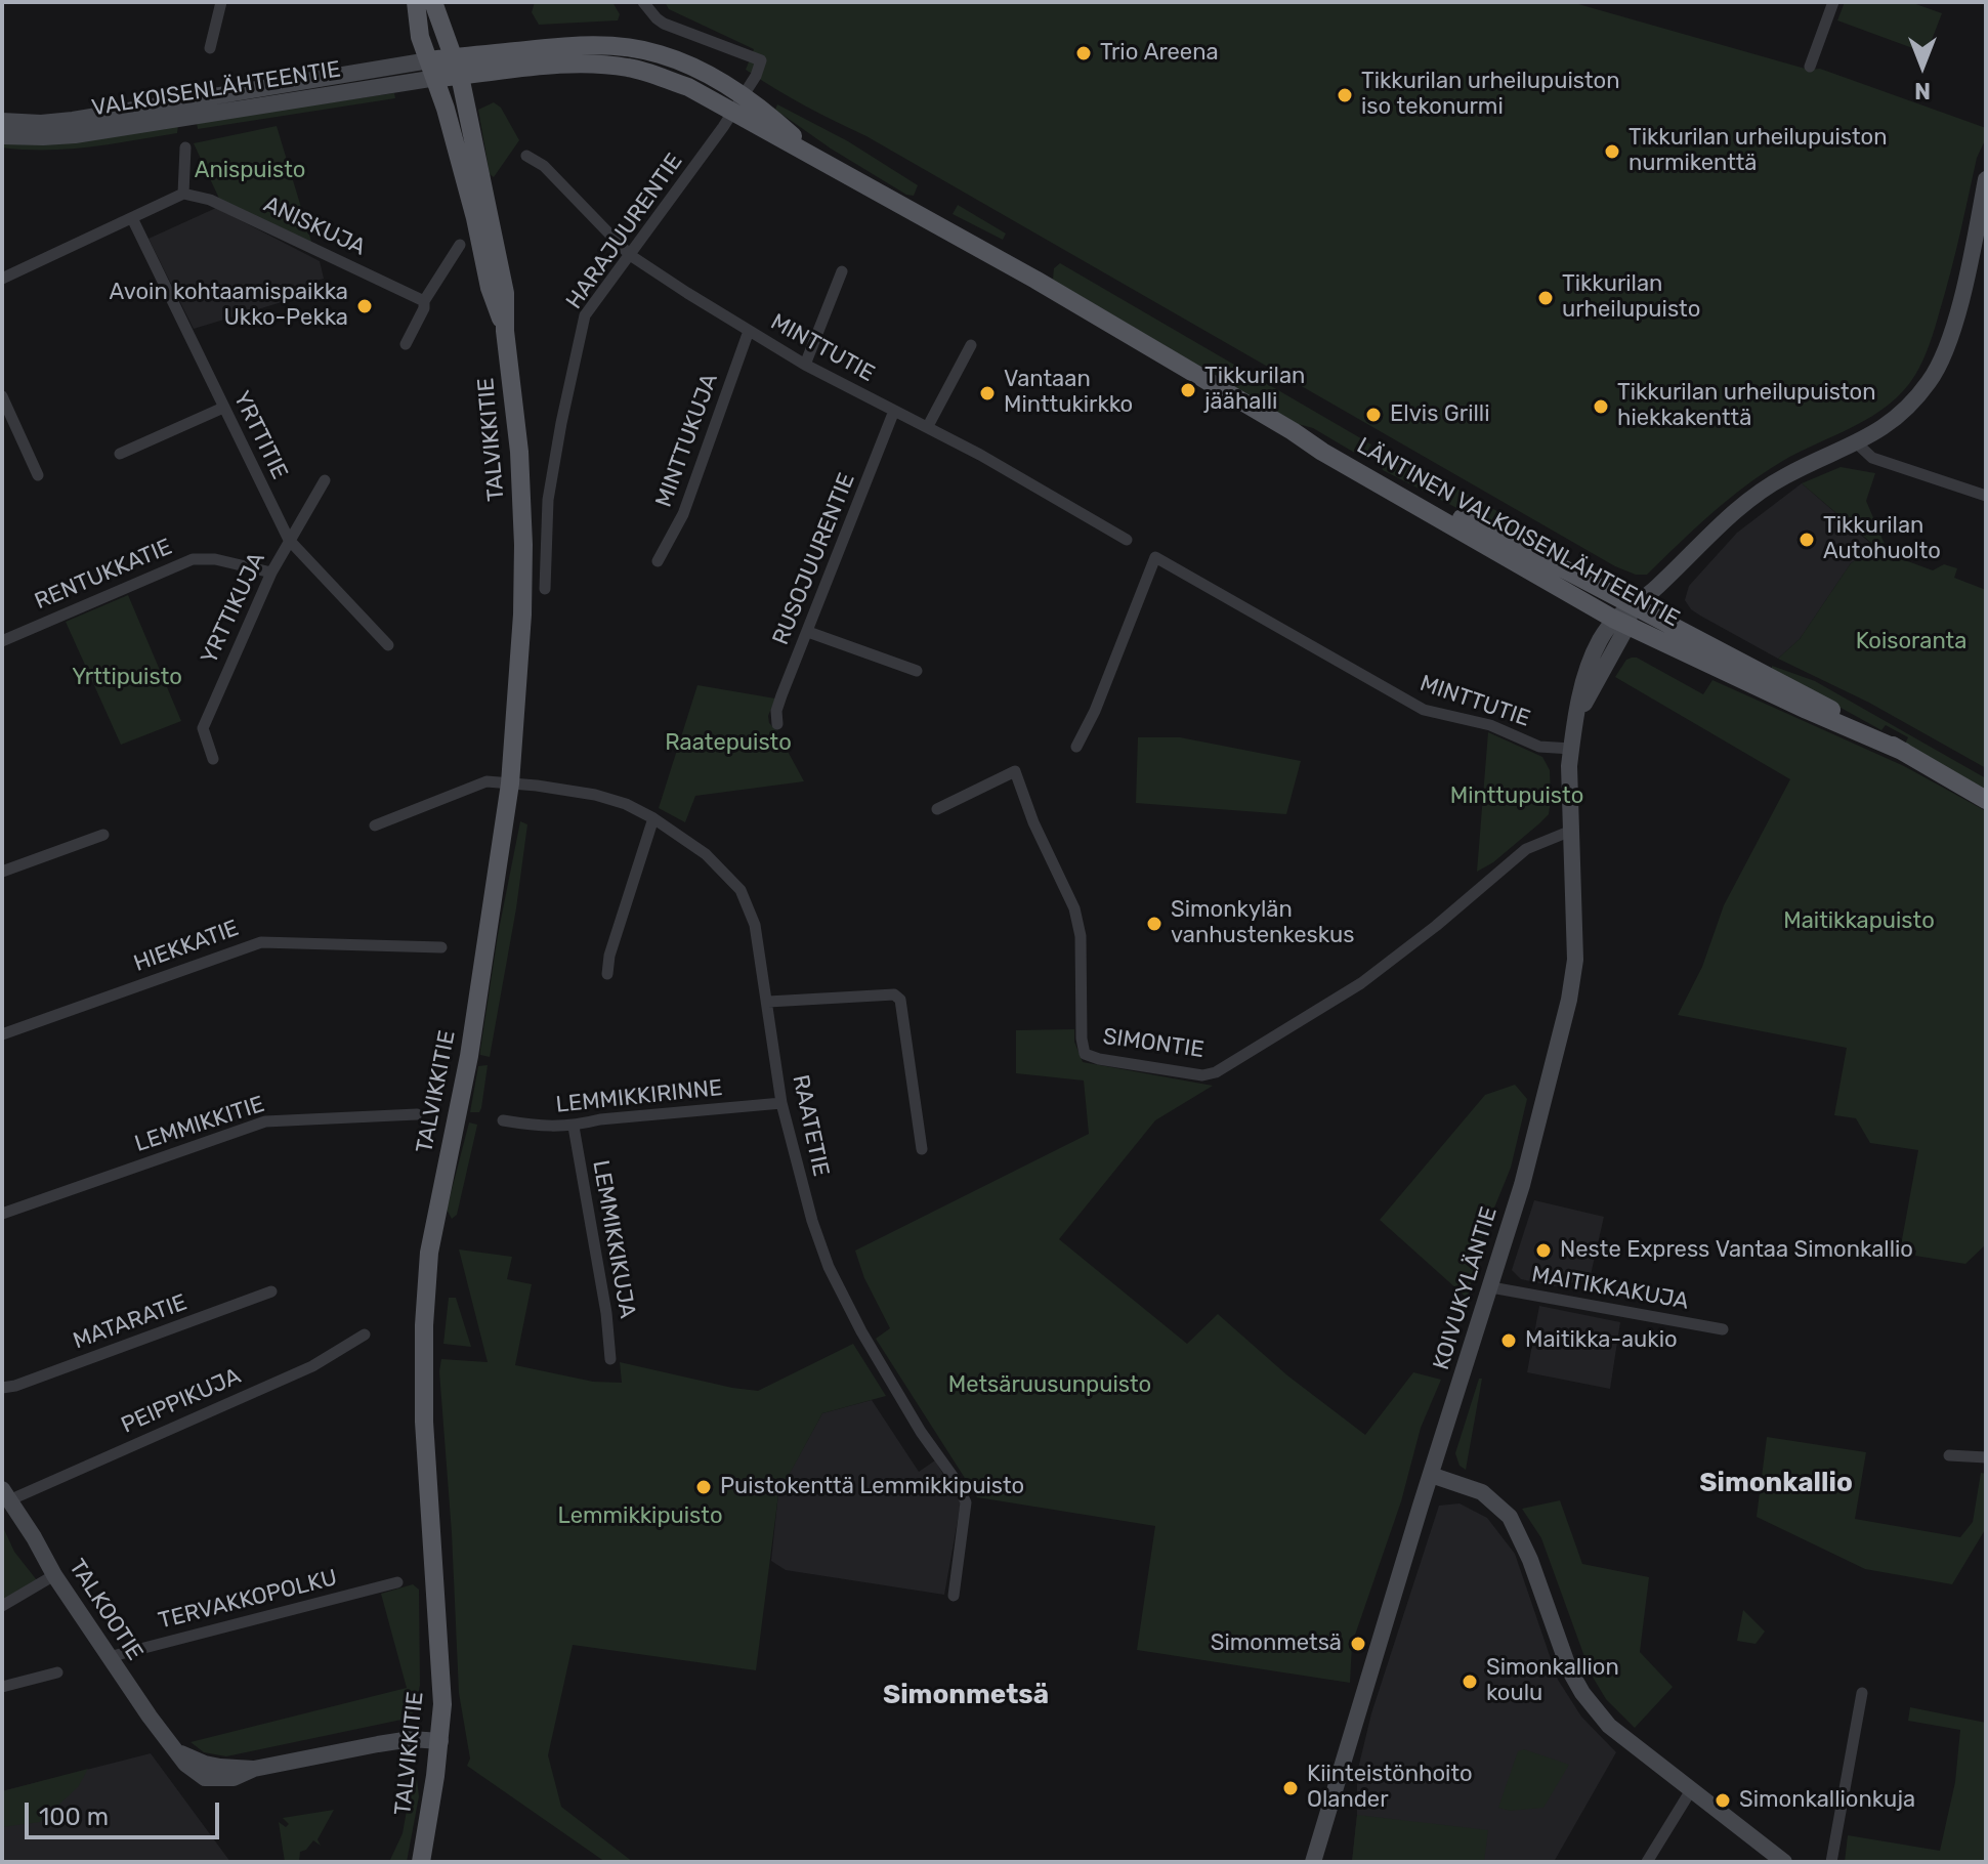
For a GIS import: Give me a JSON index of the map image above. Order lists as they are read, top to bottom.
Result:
{
  "streets": {
    "main road": [
      "VALKOISENLÄHTEENTIE",
      "TALVIKKITIE",
      "LÄNTINEN VALKOISENLÄHTEENTIE",
      "KOIVUKYLÄNTIE",
      "TALKOOTIE"
    ],
    "street": [
      "ANISKUJA",
      "HARAJUURENTIE",
      "MINTTUTIE",
      "YRTTITIE",
      "MINTTUKUJA",
      "RUSOJUURENTIE",
      "RENTUKKATIE",
      "YRTTIKUJA",
      "HIEKKATIE",
      "SIMONTIE",
      "LEMMIKKIRINNE",
      "LEMMIKKITIE",
      "RAATETIE",
      "LEMMIKKIKUJA",
      "MAITIKKAKUJA",
      "MATARATIE",
      "PEIPPIKUJA",
      "TERVAKKOPOLKU"
    ]
  },
  "crossings": [
    ["VALKOISENLÄHTEENTIE", "TALVIKKITIE"],
    ["VALKOISENLÄHTEENTIE", "LÄNTINEN VALKOISENLÄHTEENTIE"],
    ["HARAJUURENTIE", "MINTTUTIE"],
    ["HARAJUURENTIE", "LÄNTINEN VALKOISENLÄHTEENTIE"],
    ["MINTTUTIE", "MINTTUKUJA"],
    ["MINTTUTIE", "RUSOJUURENTIE"],
    ["MINTTUTIE", "KOIVUKYLÄNTIE"],
    ["YRTTITIE", "YRTTIKUJA"],
    ["TALVIKKITIE", "LÄNTINEN VALKOISENLÄHTEENTIE"],
    ["TALVIKKITIE", "RAATETIE"],
    ["TALVIKKITIE", "TALKOOTIE"],
    ["LÄNTINEN VALKOISENLÄHTEENTIE", "KOIVUKYLÄNTIE"],
    ["RENTUKKATIE", "YRTTIKUJA"],
    ["SIMONTIE", "KOIVUKYLÄNTIE"],
    ["LEMMIKKIRINNE", "RAATETIE"],
    ["LEMMIKKIRINNE", "LEMMIKKIKUJA"],
    ["KOIVUKYLÄNTIE", "MAITIKKAKUJA"],
    ["PEIPPIKUJA", "TALKOOTIE"],
    ["TERVAKKOPOLKU", "TALKOOTIE"]
  ],
  "districts": ["Simonkallio", "Simonmetsä"],
  "parks": [
    "Anispuisto",
    "Koisoranta",
    "Yrttipuisto",
    "Raatepuisto",
    "Minttupuisto",
    "Maitikkapuisto",
    "Metsäruusunpuisto",
    "Lemmikkipuisto"
  ],
  "places": [
    "Trio Areena",
    "Tikkurilan urheilupuiston iso tekonurmi",
    "Tikkurilan urheilupuiston nurmikenttä",
    "Tikkurilan urheilupuisto",
    "Avoin kohtaamispaikka Ukko-Pekka",
    "Tikkurilan jäähalli",
    "Vantaan Minttukirkko",
    "Tikkurilan urheilupuiston hiekkakenttä",
    "Elvis Grilli",
    "Tikkurilan Autohuolto",
    "Simonkylän vanhustenkeskus",
    "Neste Express Vantaa Simonkallio",
    "Maitikka-aukio",
    "Puistokenttä Lemmikkipuisto",
    "Simonmetsä",
    "Simonkallion koulu",
    "Kiinteistönhoito Olander",
    "Simonkallionkuja"
  ],
  "scale_bar": "100 m",
  "north": "bottom"
}
